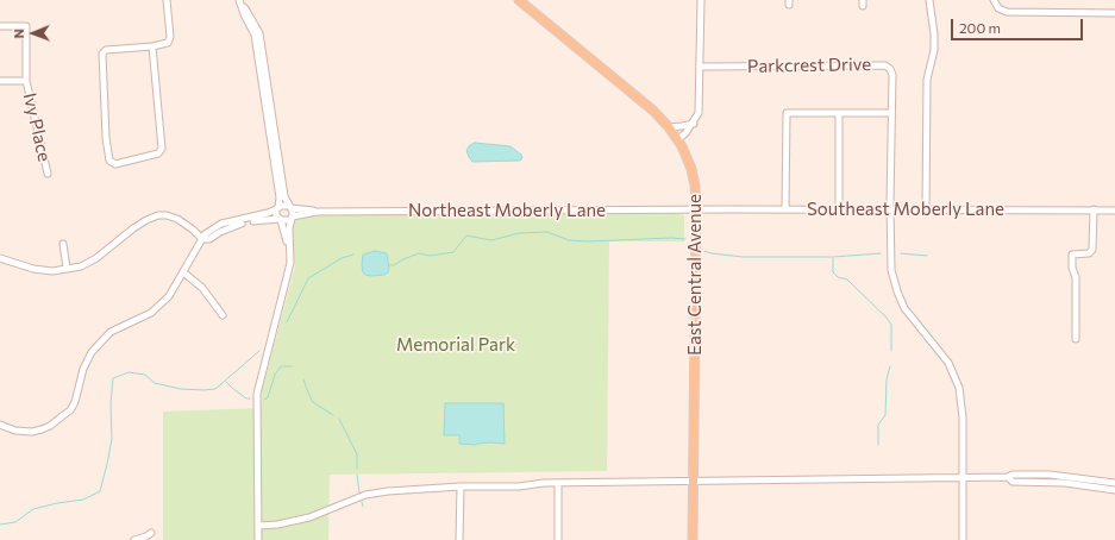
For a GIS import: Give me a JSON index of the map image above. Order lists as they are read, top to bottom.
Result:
{
  "streets": {
    "main road": ["East Central Avenue"],
    "street": [
      "Parkcrest Drive",
      "Ivy Place",
      "Southeast Moberly Lane",
      "Northeast Moberly Lane"
    ]
  },
  "crossings": [
    ["Parkcrest Drive", "Southeast Moberly Lane"],
    ["Southeast Moberly Lane", "Northeast Moberly Lane"],
    ["Southeast Moberly Lane", "East Central Avenue"],
    ["Northeast Moberly Lane", "East Central Avenue"]
  ],
  "parks": ["Memorial Park"],
  "scale_bar": "200 m",
  "north": "left"
}
